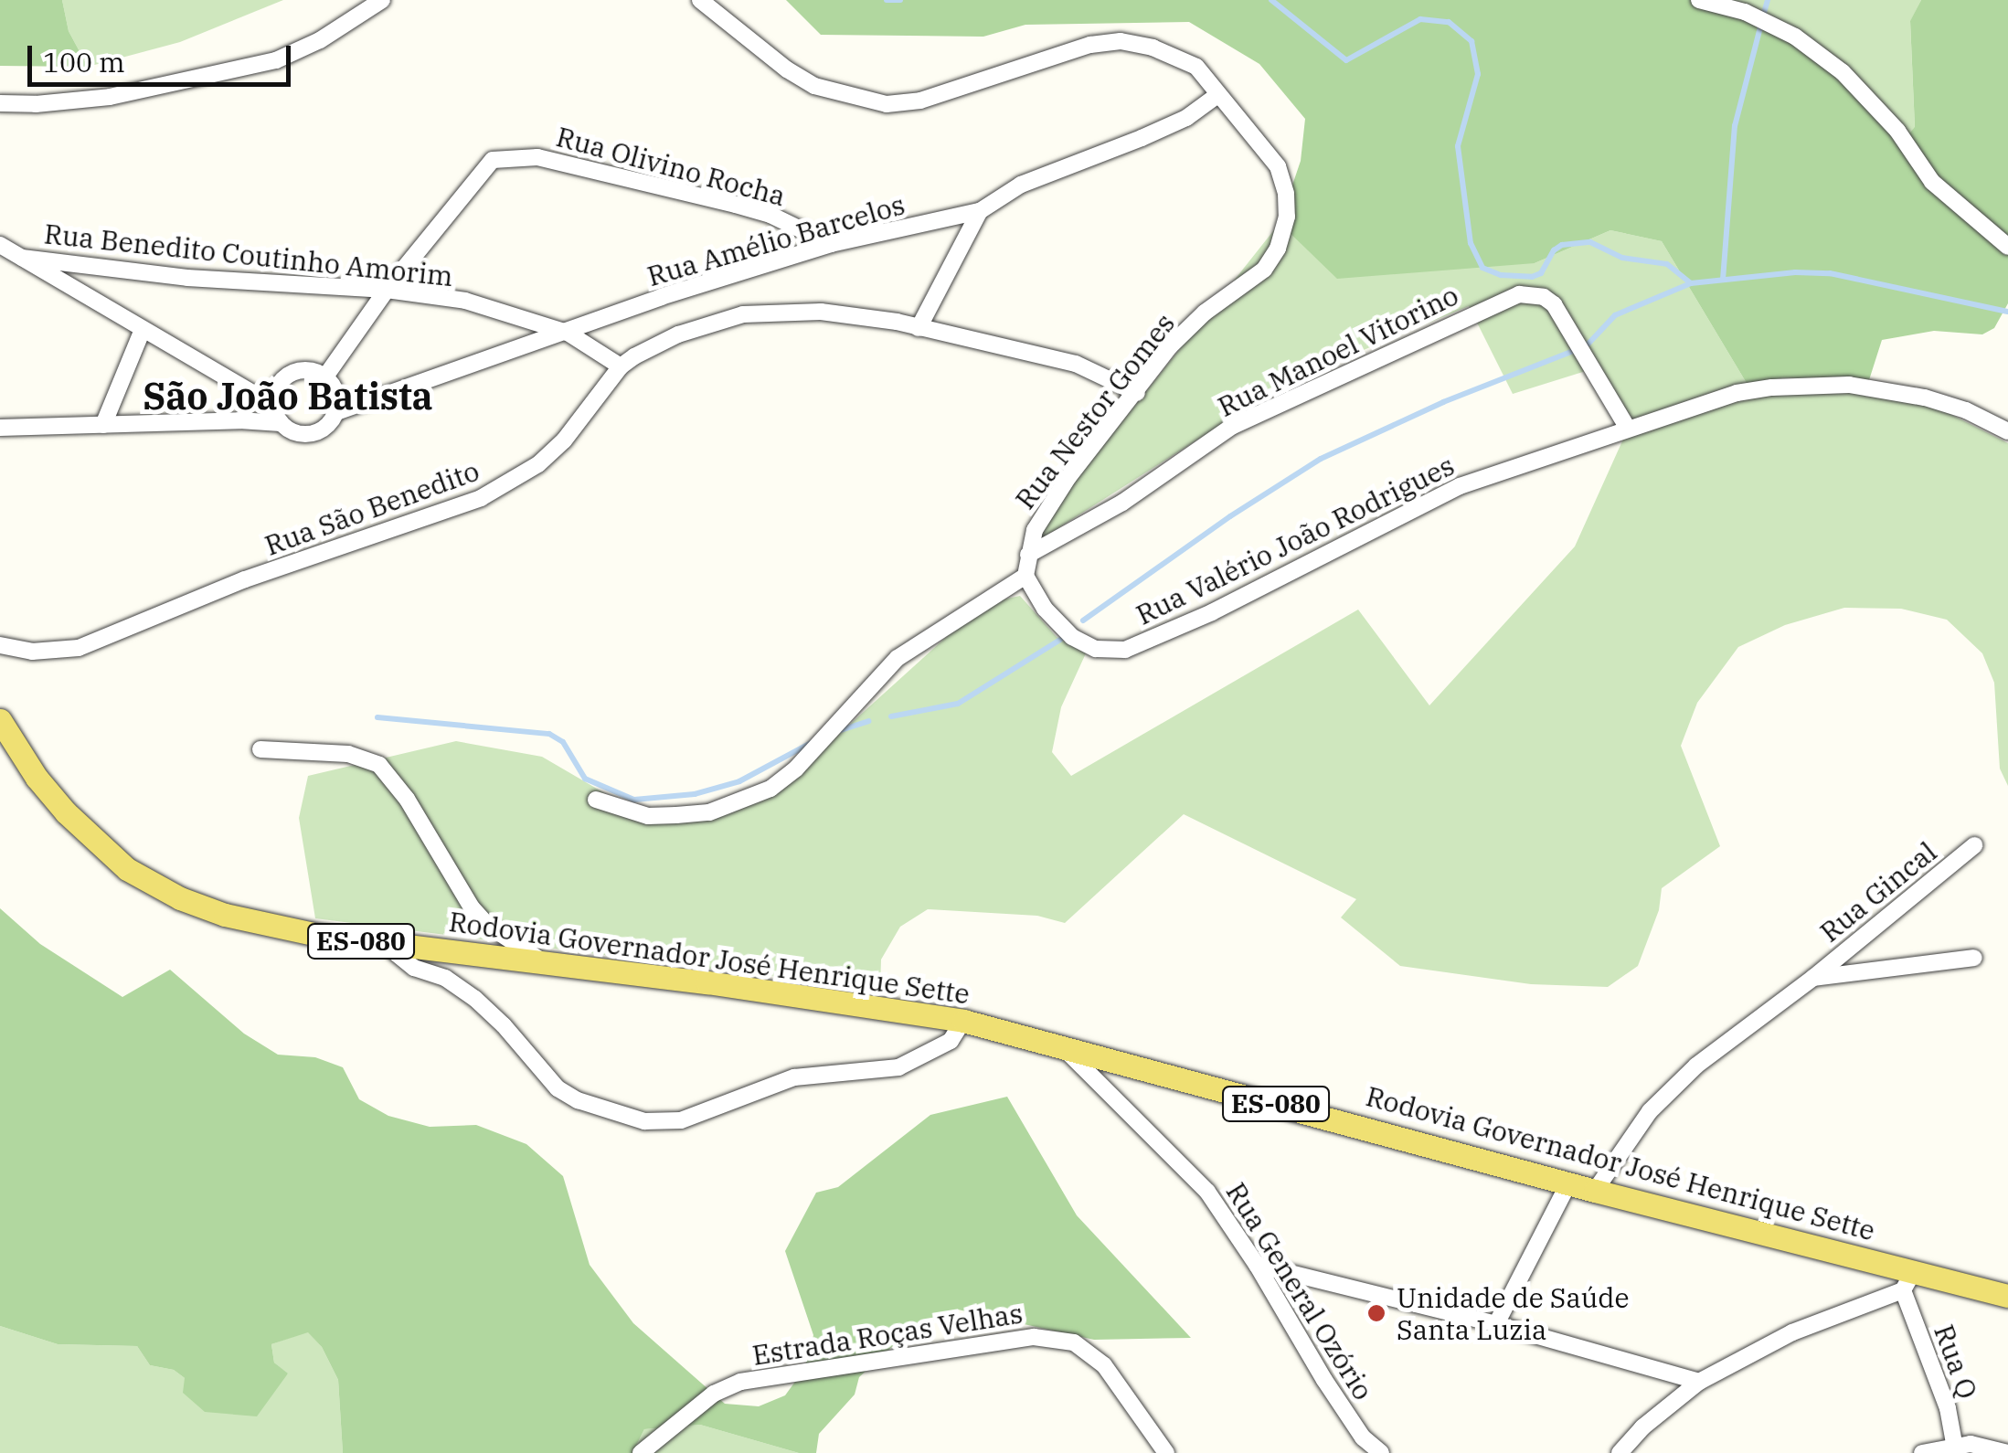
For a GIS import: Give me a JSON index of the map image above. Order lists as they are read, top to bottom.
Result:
{
  "streets": {
    "main road": ["ES-080", "Rodovia Governador José Henrique Sette"],
    "street": [
      "Rua Olivino Rocha",
      "Rua Amélio Barcelos",
      "Rua Benedito Coutinho Amorim",
      "Rua Manoel Vitorino",
      "Rua Nestor Gomes",
      "Rua São Benedito",
      "Rua Valério João Rodrigues",
      "Rua Gincal",
      "Rua General Ozório",
      "Estrada Roças Velhas",
      "Rua Q"
    ]
  },
  "crossings": [
    ["Rua Olivino Rocha", "Rua Amélio Barcelos"],
    ["Rua Olivino Rocha", "Rua Benedito Coutinho Amorim"],
    ["Rua Amélio Barcelos", "Rua Benedito Coutinho Amorim"],
    ["Rua Amélio Barcelos", "Rua Nestor Gomes"],
    ["Rua Benedito Coutinho Amorim", "Rua São Benedito"],
    ["Rua Manoel Vitorino", "Rua Nestor Gomes"],
    ["Rua Manoel Vitorino", "Rua Valério João Rodrigues"],
    ["Rua Nestor Gomes", "Rua São Benedito"],
    ["Rua Nestor Gomes", "Rua Valério João Rodrigues"],
    ["Rua Gincal", "Rodovia Governador José Henrique Sette"],
    ["Rodovia Governador José Henrique Sette", "Rua General Ozório"],
    ["Rodovia Governador José Henrique Sette", "Rua Q"]
  ],
  "districts": ["São João Batista"],
  "places": ["Unidade de Saúde Santa Luzia"],
  "scale_bar": "100 m"
}
